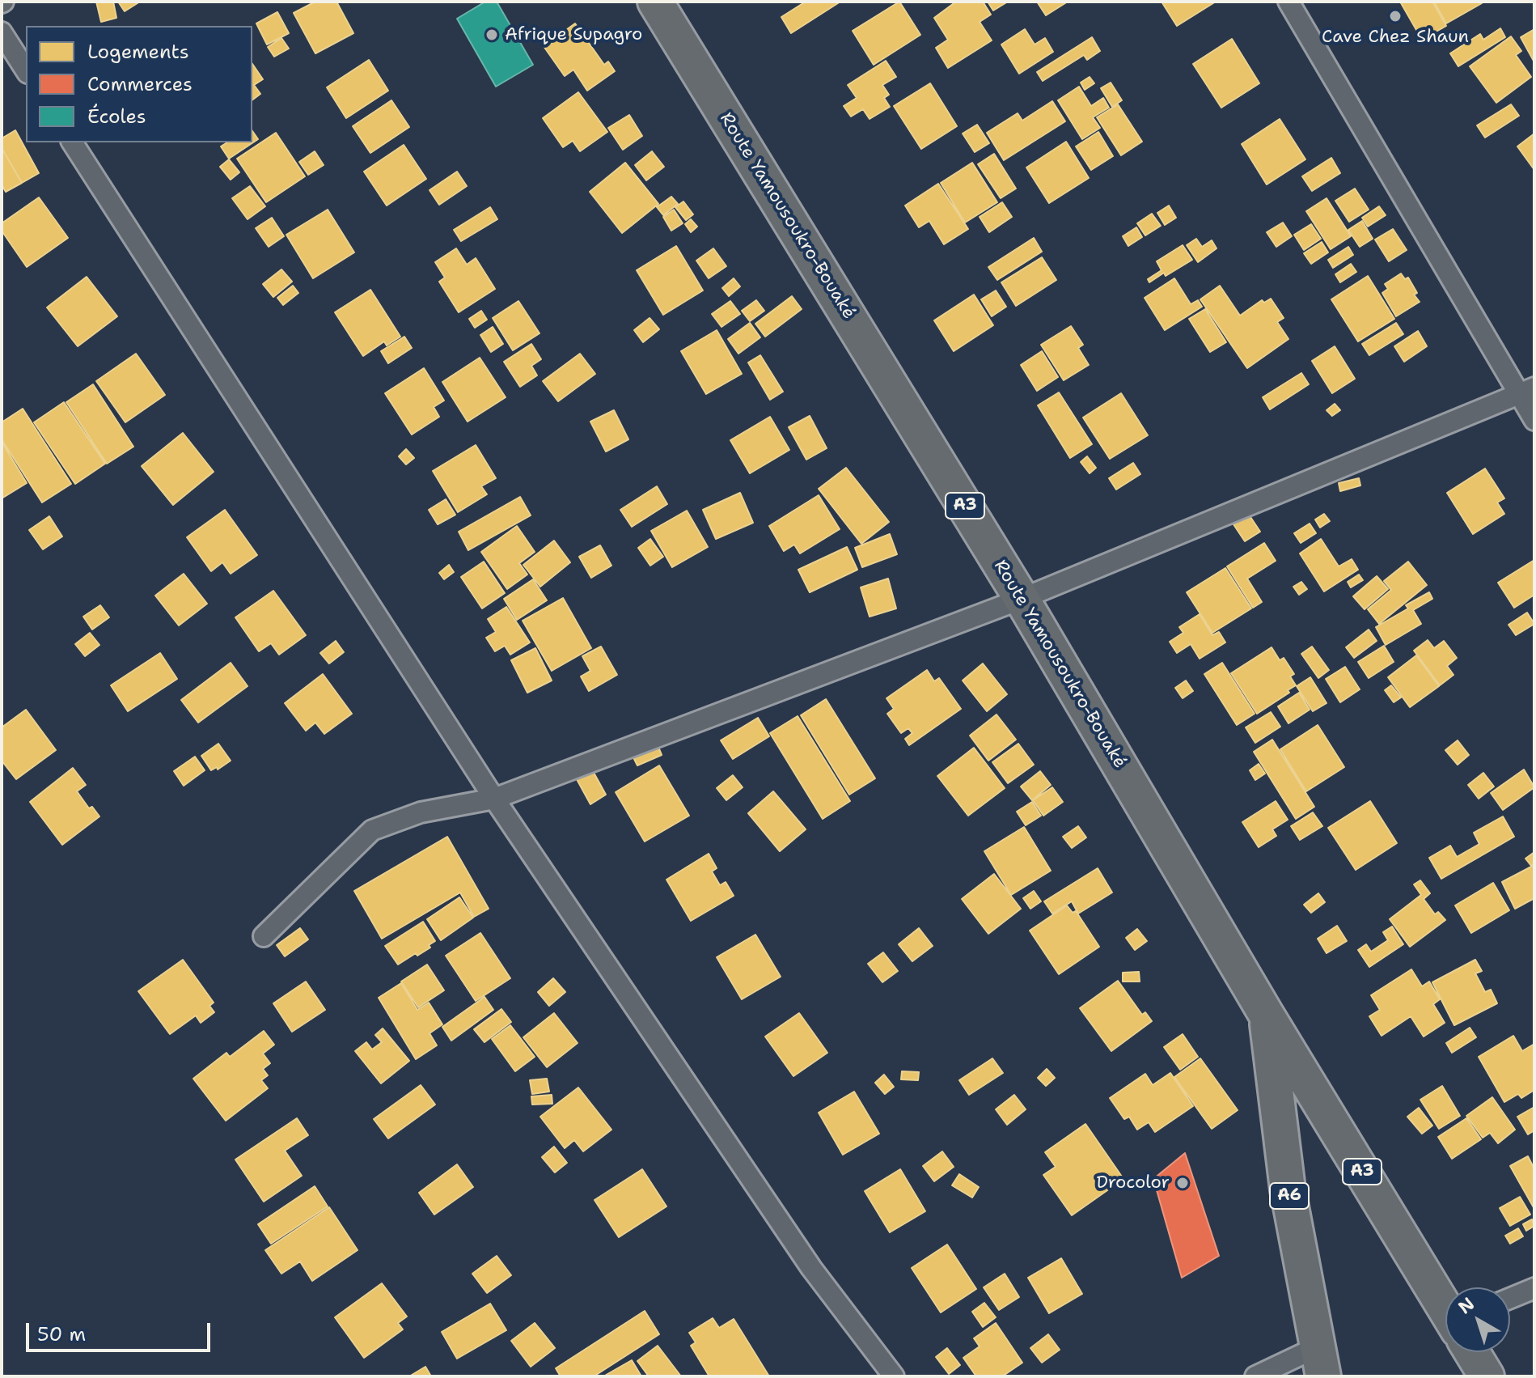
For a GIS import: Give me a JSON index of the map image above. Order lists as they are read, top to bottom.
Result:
{
  "streets": {
    "highway": ["Route Yamousoukro-Bouaké", "A3", "A6"]
  },
  "crossings": [
    ["Route Yamousoukro-Bouaké", "A6"]
  ],
  "places": ["Cave Chez Shaun", "Afrique Supagro", "Drocolor"],
  "legend": ["Logements", "Commerces", "Écoles"],
  "scale_bar": "50 m",
  "north": "top left"
}
